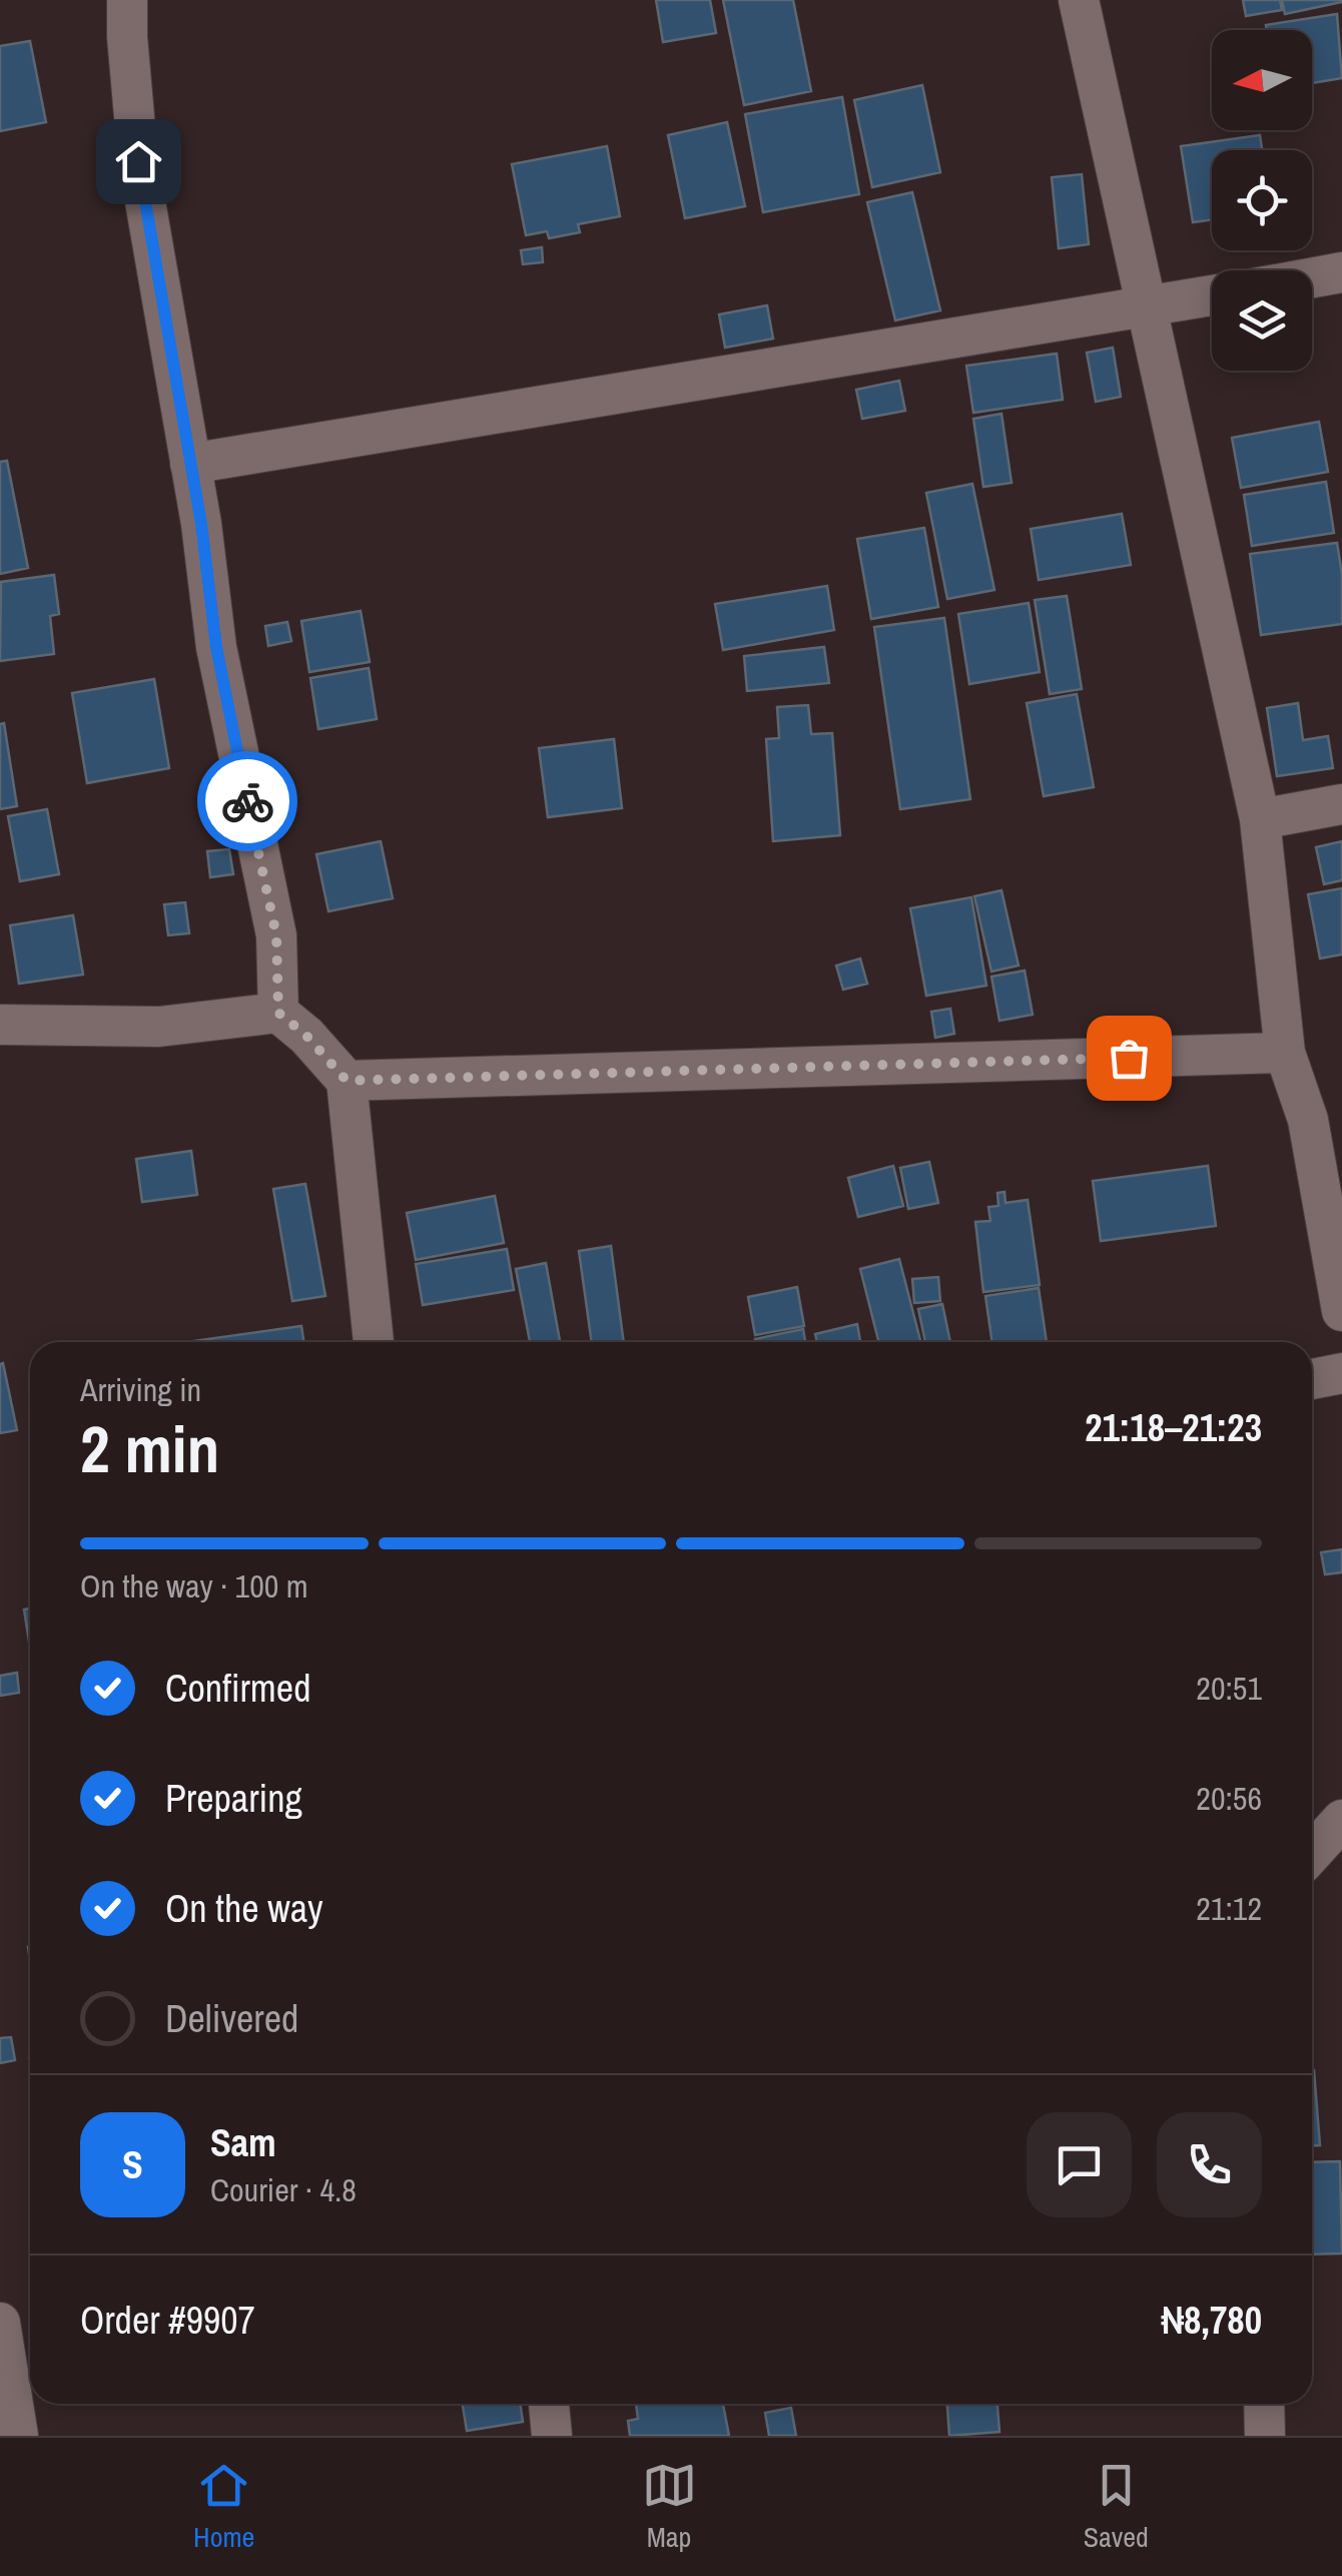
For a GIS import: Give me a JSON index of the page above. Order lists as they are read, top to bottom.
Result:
{
  "north": "left",
  "page": {
    "heading": ["2 min", "Arriving in", "21:18–21:23"],
    "panel": [
      "Sam",
      "Courier · 4.8",
      "Order #9907",
      "₦8,780"
    ],
    "bar": "On the way · 100 m",
    "list": [
      ["Confirmed", "20:51"],
      ["Preparing", "20:56"],
      ["On the way", "21:12"],
      "Delivered"
    ],
    "round": "S",
    "tabs": ["Home", "Map", "Saved"]
  }
}
